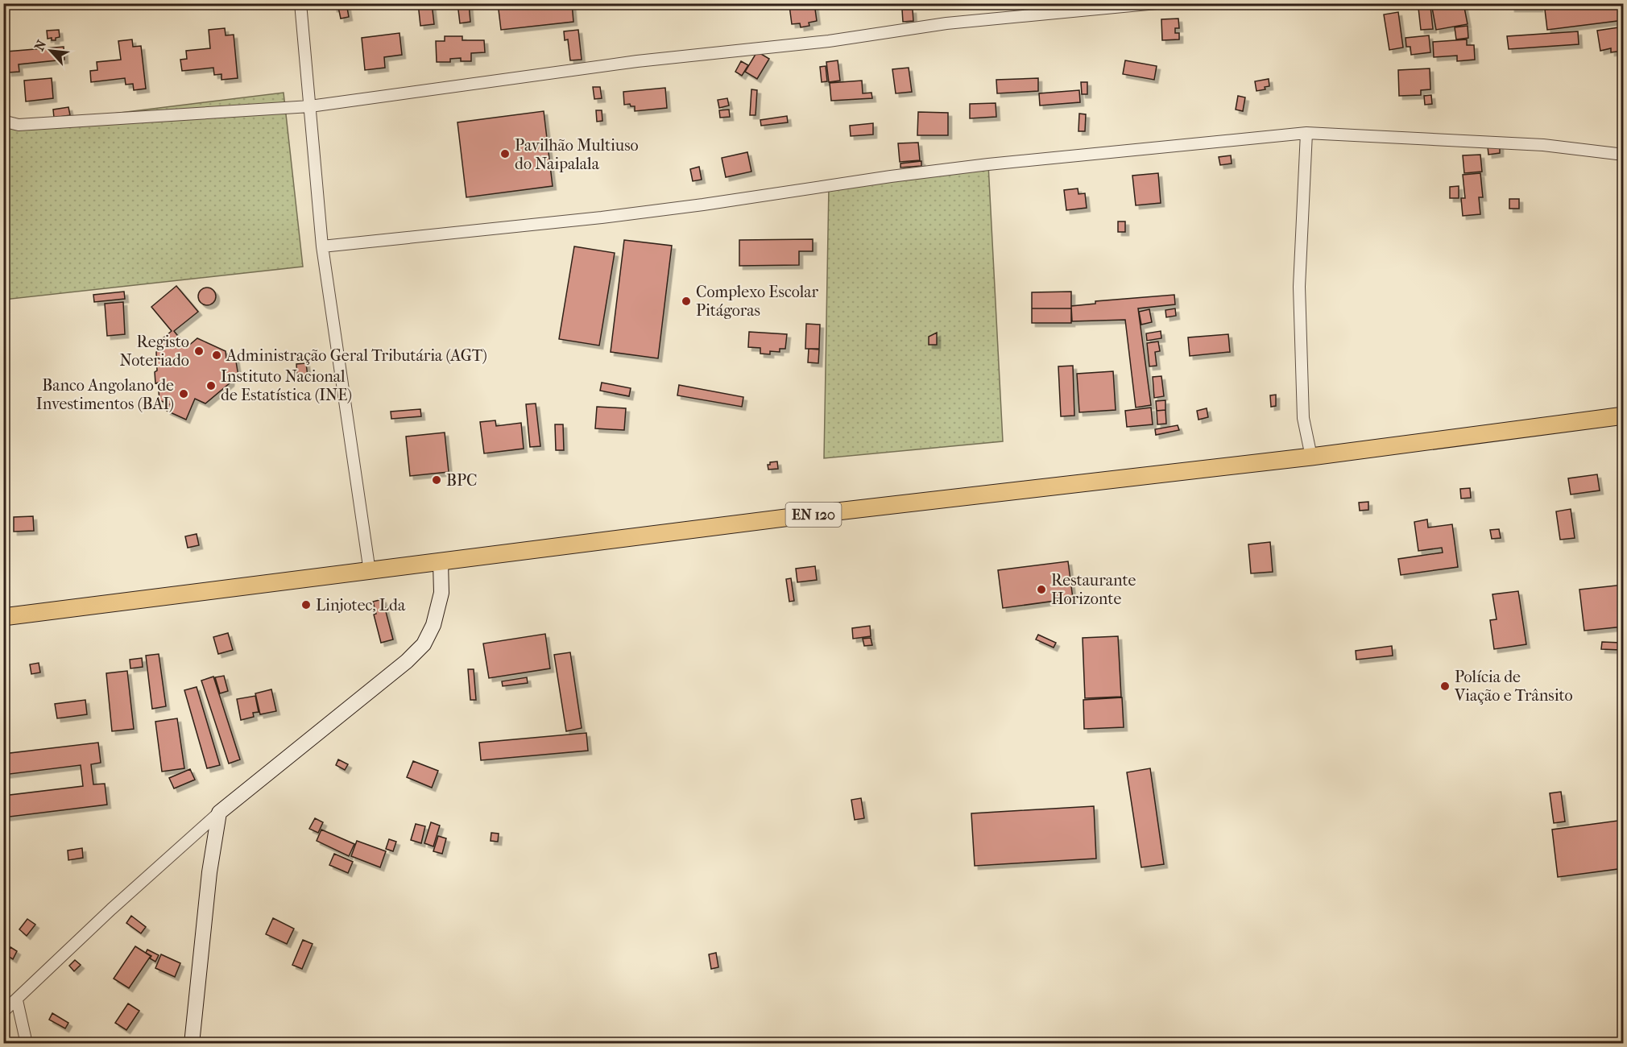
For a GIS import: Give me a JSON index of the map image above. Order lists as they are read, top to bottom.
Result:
{
  "streets": {
    "main road": ["EN 120"]
  },
  "places": [
    "Pavilhão Multiuso do Naipalala",
    "Complexo Escolar Pitágoras",
    "Registo Noteriado",
    "Administração Geral Tributária (AGT)",
    "Instituto Nacional de Estatística (INE)",
    "Banco Angolano de Investimentos (BAI)",
    "BPC",
    "Restaurante Horizonte",
    "Linjotec, Lda",
    "Polícia de Viação e Trânsito"
  ],
  "north": "top left"
}
